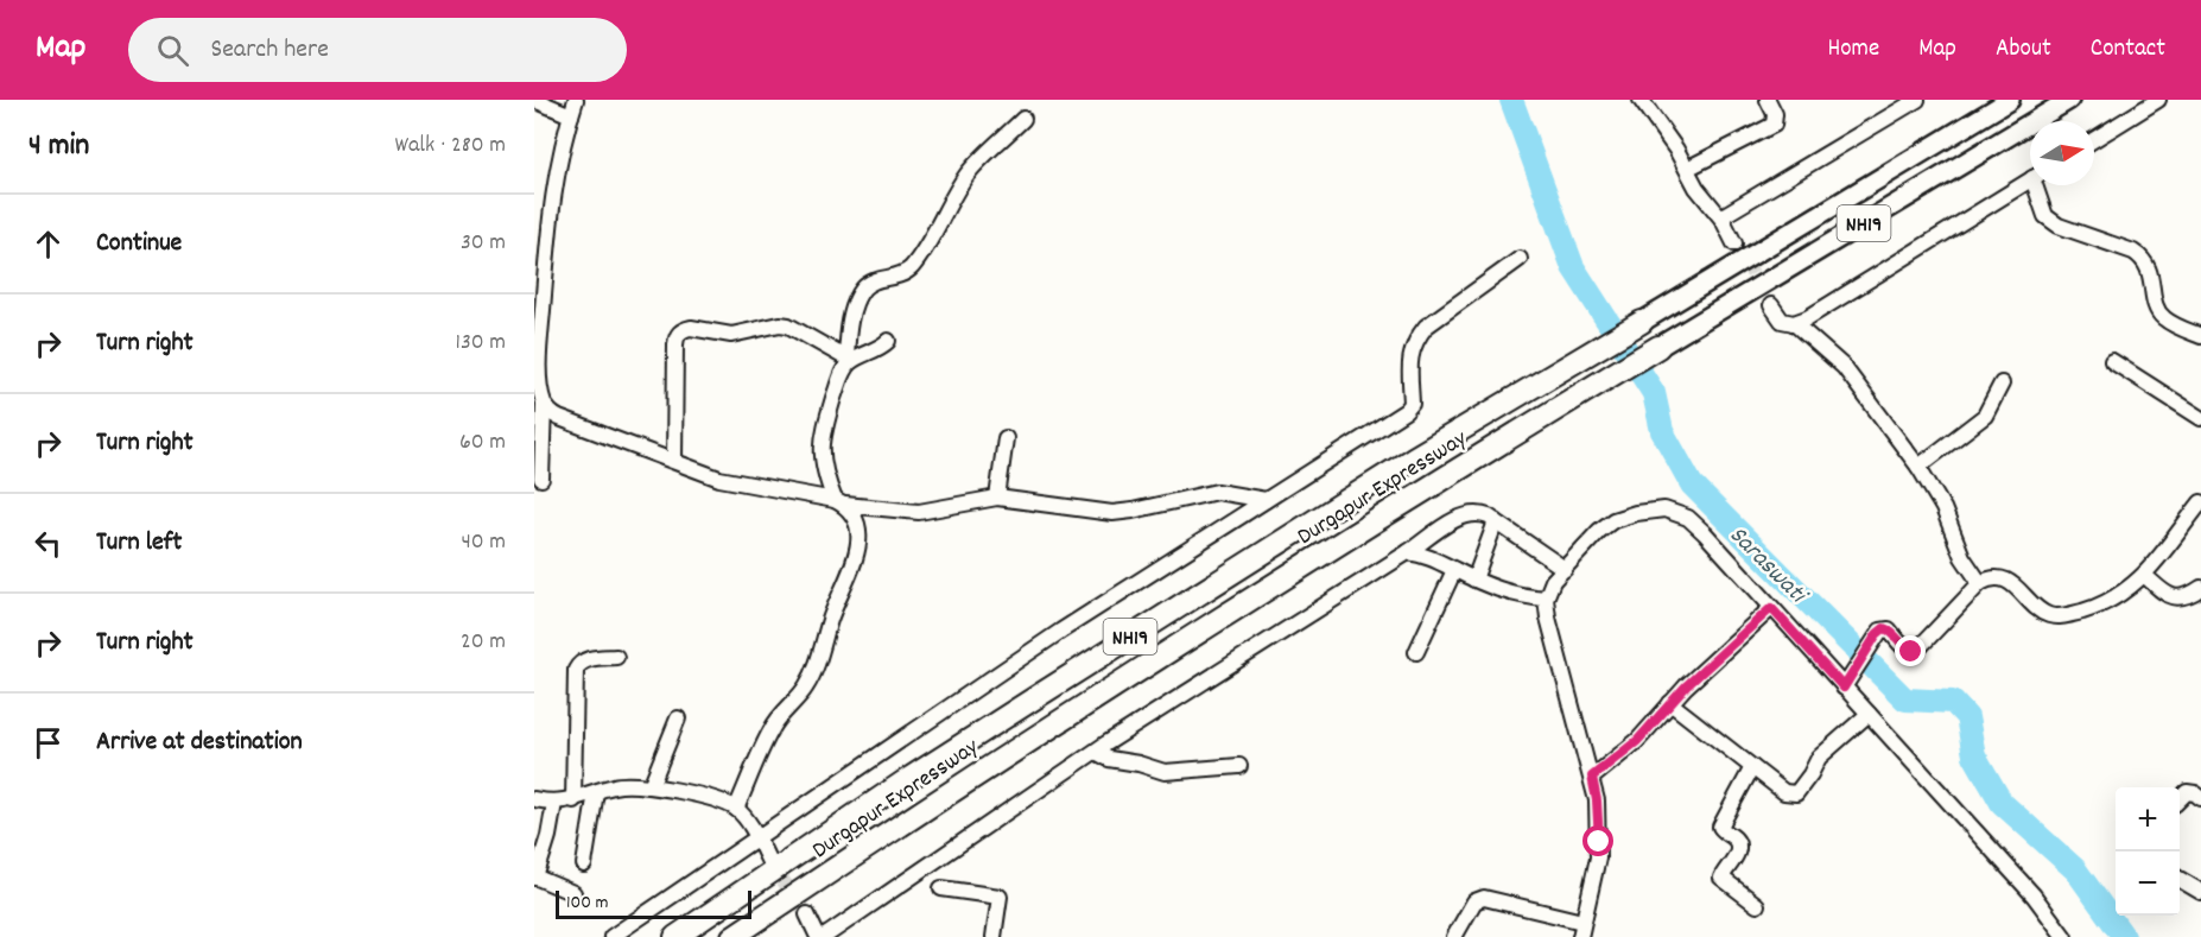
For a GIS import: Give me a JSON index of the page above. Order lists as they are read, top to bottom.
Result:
{
  "streets": {
    "highway": ["NH19", "Durgapur Expressway"]
  },
  "water": ["Saraswati"],
  "scale_bar": "100 m",
  "north": "right",
  "page": {
    "header": "Map",
    "search": "Search here",
    "nav": [
      "Home",
      "Map",
      "About",
      "Contact"
    ],
    "heading": ["4 min", "Walk · 280 m"],
    "list": [
      ["Continue", "30 m"],
      ["Turn right", "130 m"],
      ["Turn right", "60 m"],
      ["Turn left", "40 m"],
      ["Turn right", "20 m"],
      "Arrive at destination"
    ],
    "map_buttons": ["+", "−"],
    "scale": "100 m"
  }
}
